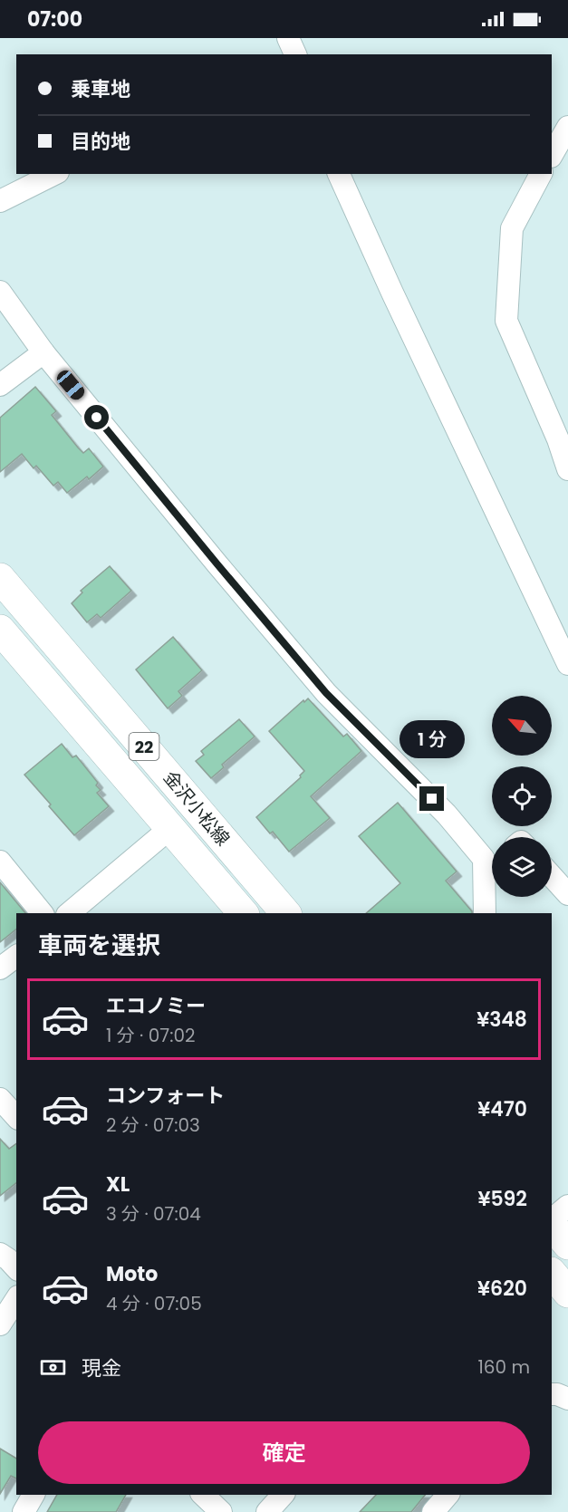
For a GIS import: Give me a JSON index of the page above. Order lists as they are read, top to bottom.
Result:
{
  "streets": {
    "main road": ["22", "金沢小松線"]
  },
  "north": "top left",
  "page": {
    "status": "07:00",
    "banner": ["乗車地", "目的地"],
    "bubble": "1 分",
    "heading": "車両を選択",
    "list": [
      {
        "name": "エコノミー",
        "note": "1 分 · 07:02",
        "value": "¥348"
      },
      {
        "name": "コンフォート",
        "note": "2 分 · 07:03",
        "value": "¥470"
      },
      {
        "name": "XL",
        "note": "3 分 · 07:04",
        "value": "¥592"
      },
      {
        "name": "Moto",
        "note": "4 分 · 07:05",
        "value": "¥620"
      }
    ],
    "pay": ["現金", "160 m"],
    "buttons": "確定"
  }
}
